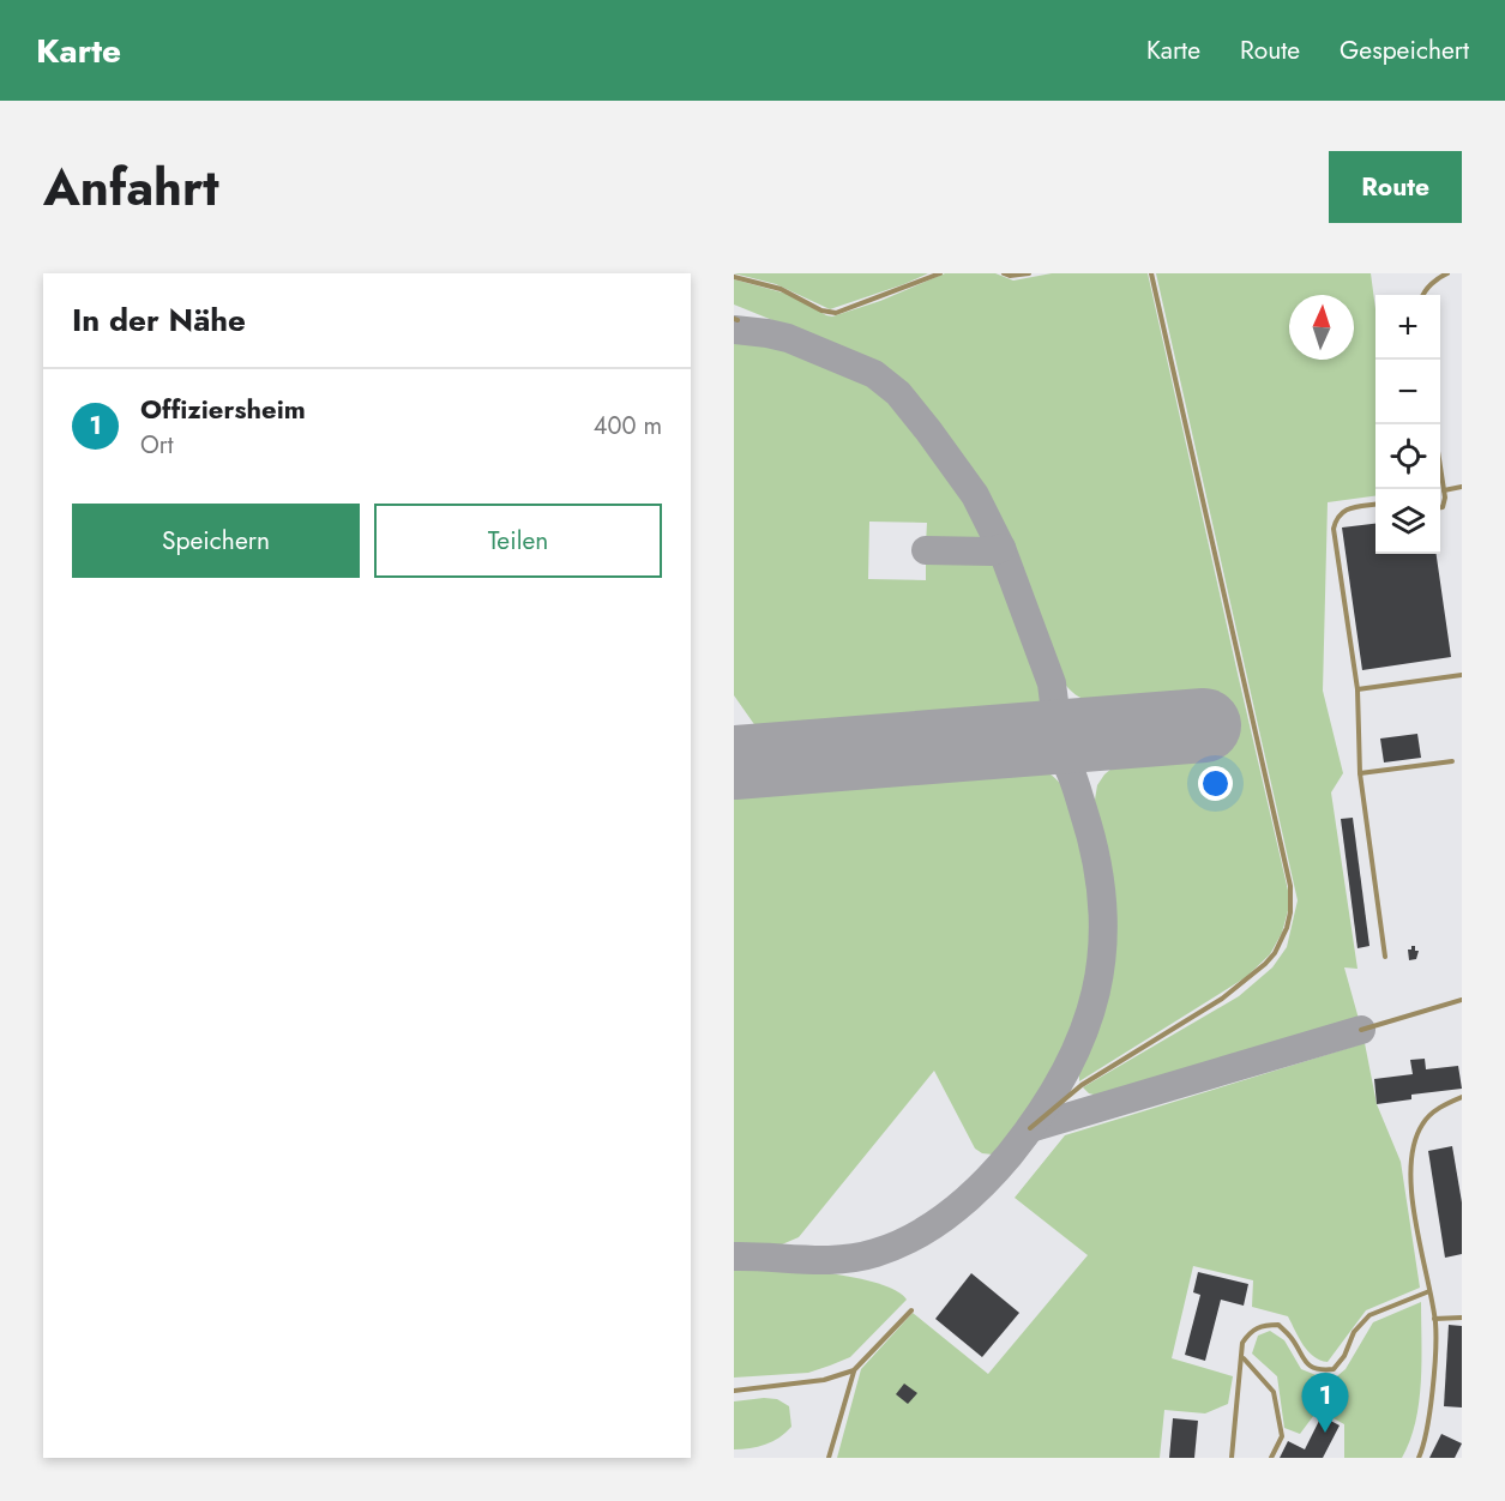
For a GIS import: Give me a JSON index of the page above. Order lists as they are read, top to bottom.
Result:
{
  "north": "top",
  "page": {
    "header": "Karte",
    "nav": ["Karte", "Route", "Gespeichert"],
    "title": "Anfahrt",
    "buttons": [
      "Route",
      ["Speichern", "Teilen"]
    ],
    "heading": "In der Nähe",
    "map_buttons": ["+", "−"],
    "list": [
      {
        "mark": "1",
        "name": "Offiziersheim",
        "note": "Ort",
        "value": "400 m"
      }
    ],
    "pins": "1"
  }
}
